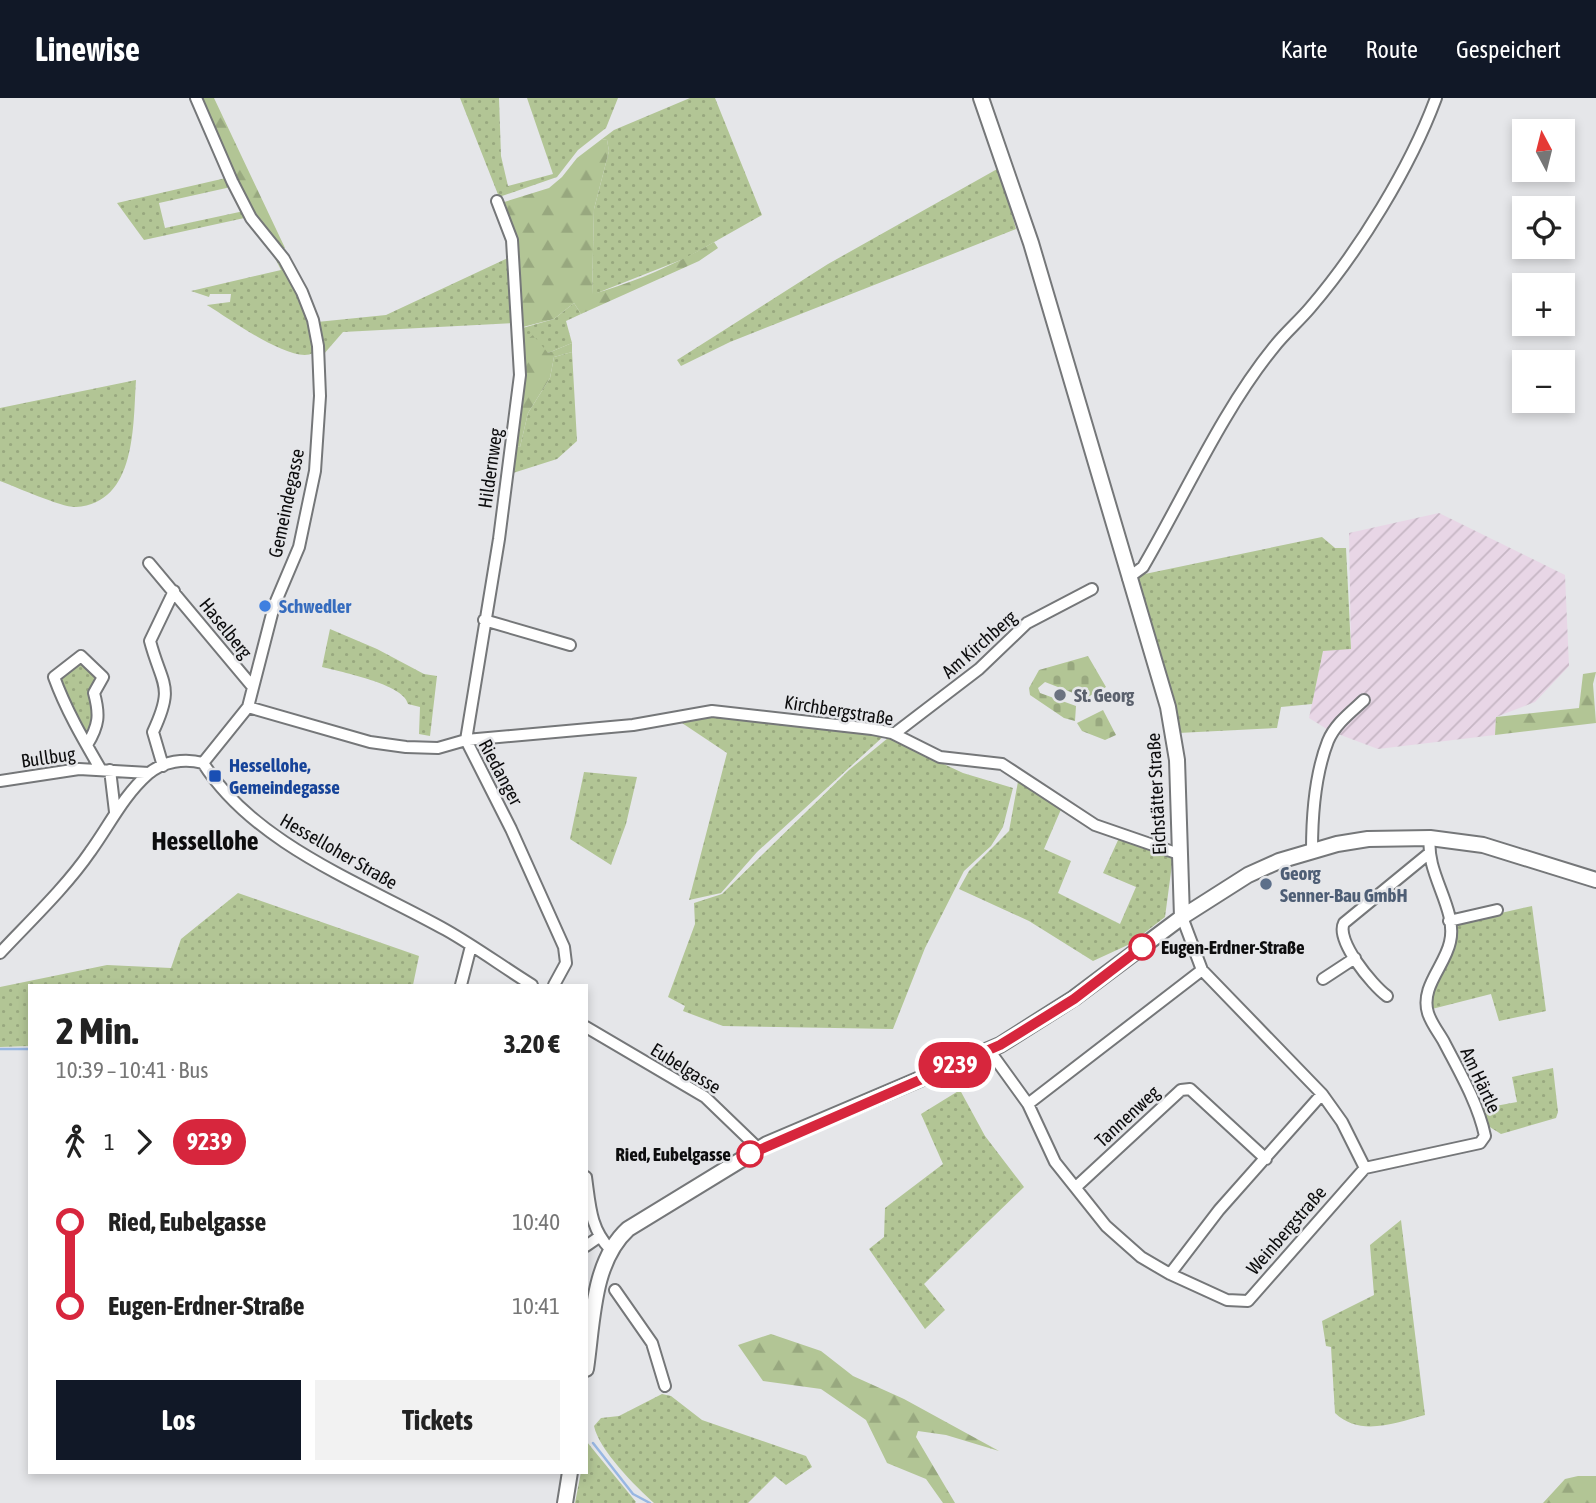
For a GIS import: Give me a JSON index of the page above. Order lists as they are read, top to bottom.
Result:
{
  "streets": {
    "main road": ["Eichstätter Straße"],
    "street": [
      "Hildernweg",
      "Gemeindegasse",
      "Haselberg",
      "Am Kirchberg",
      "Kirchbergstraße",
      "Bullbug",
      "Riedanger",
      "Hesselloher Straße",
      "Eubelgasse",
      "Am Härtle",
      "Tannenweg",
      "Weinbergstraße"
    ]
  },
  "crossings": [
    ["Hildernweg", "Kirchbergstraße"],
    ["Hildernweg", "Riedanger"],
    ["Gemeindegasse", "Haselberg"],
    ["Gemeindegasse", "Riedanger"],
    ["Gemeindegasse", "Hesselloher Straße"],
    ["Am Kirchberg", "Kirchbergstraße"],
    ["Kirchbergstraße", "Riedanger"],
    ["Kirchbergstraße", "Eichstätter Straße"],
    ["Am Härtle", "Weinbergstraße"],
    ["Tannenweg", "Weinbergstraße"]
  ],
  "districts": ["Hessellohe"],
  "places": {
    "other": [
      "Schwedler",
      "St. Georg",
      "Georg Senner-Bau GmbH",
      "Eugen-Erdner-Straße",
      "Ried, Eubelgasse"
    ],
    "transit": ["Hessellohe, Gemeindegasse"]
  },
  "lines": ["bus line 9239"],
  "north": "top",
  "page": {
    "header": "Linewise",
    "nav": ["Karte", "Route", "Gespeichert"],
    "on_map": "9239",
    "map_buttons": ["+", "−"],
    "heading": ["2 Min.", "10:39 – 10:41 · Bus", "3.20 €"],
    "legs": ["1", "9239"],
    "list": [
      {
        "name": "Ried, Eubelgasse",
        "value": "10:40"
      },
      {
        "name": "Eugen-Erdner-Straße",
        "value": "10:41"
      }
    ],
    "buttons": ["Los", "Tickets"]
  }
}
